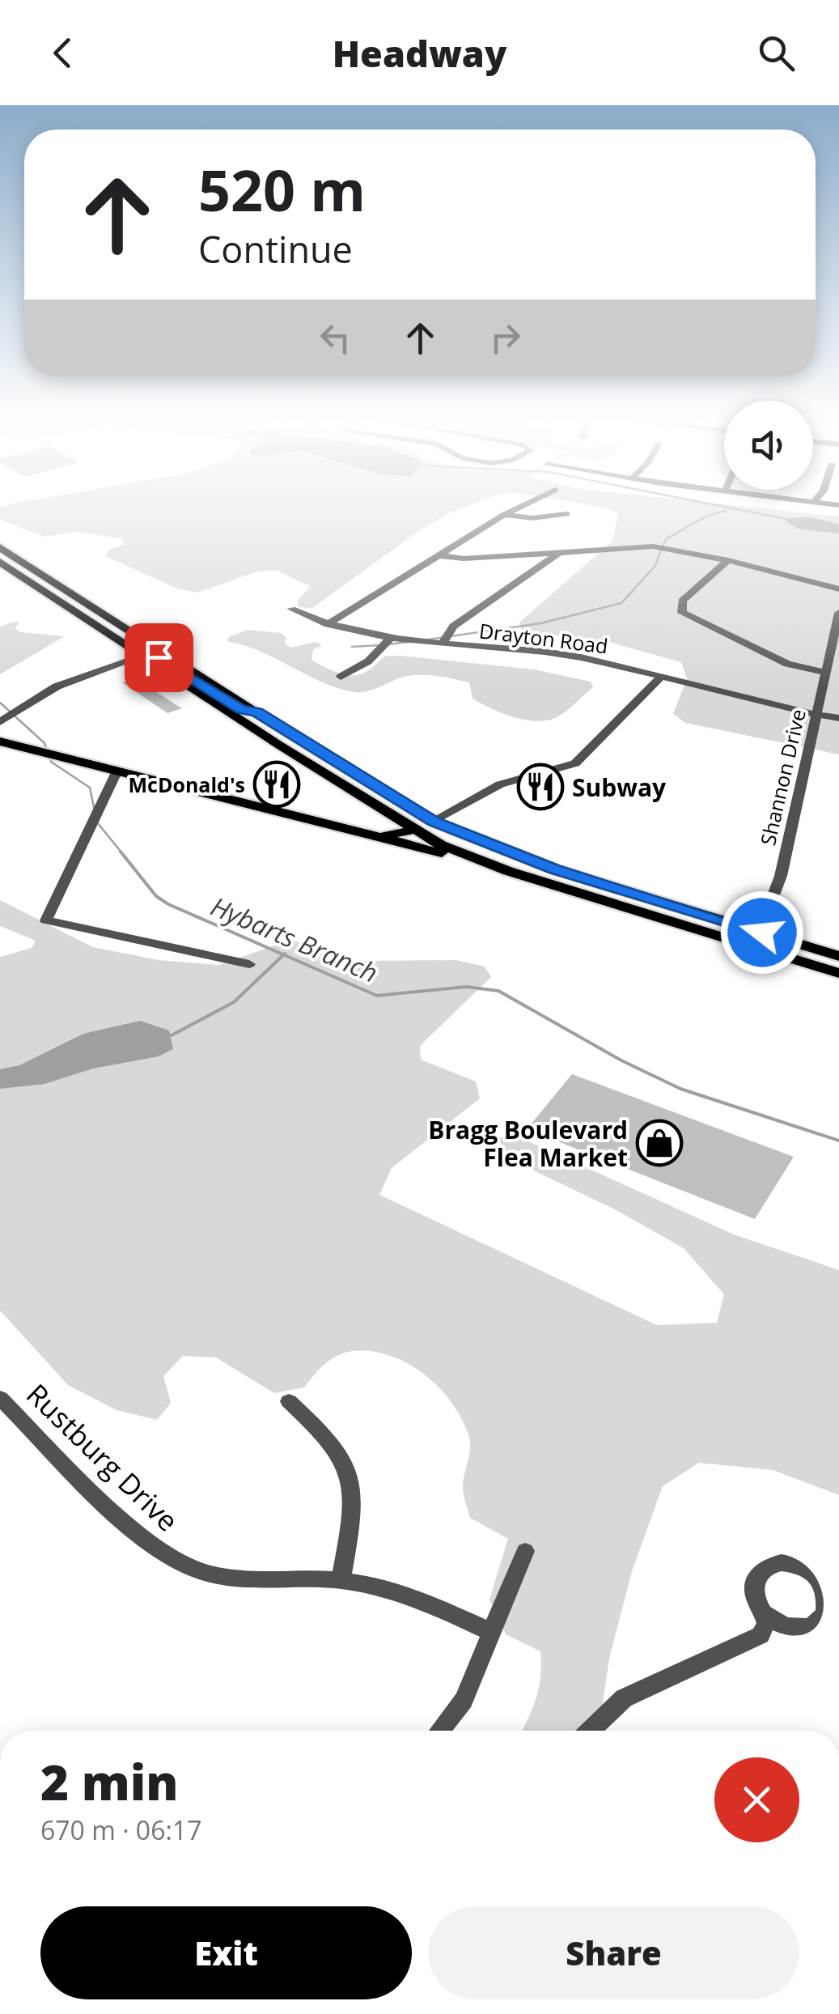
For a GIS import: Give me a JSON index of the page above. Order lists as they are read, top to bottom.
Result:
{
  "streets": {
    "street": ["Drayton Road", "Shannon Drive", "Rustburg Drive"]
  },
  "crossings": [
    ["Drayton Road", "Shannon Drive"]
  ],
  "water": ["Hybarts Branch"],
  "places": {
    "restaurant": ["McDonald's", "Subway"],
    "shop": ["Bragg Boulevard Flea Market"]
  },
  "page": {
    "header": "Headway",
    "turn": ["520 m", "Continue"],
    "heading": ["2 min", "670 m · 06:17"],
    "buttons": ["Exit", "Share"]
  }
}
